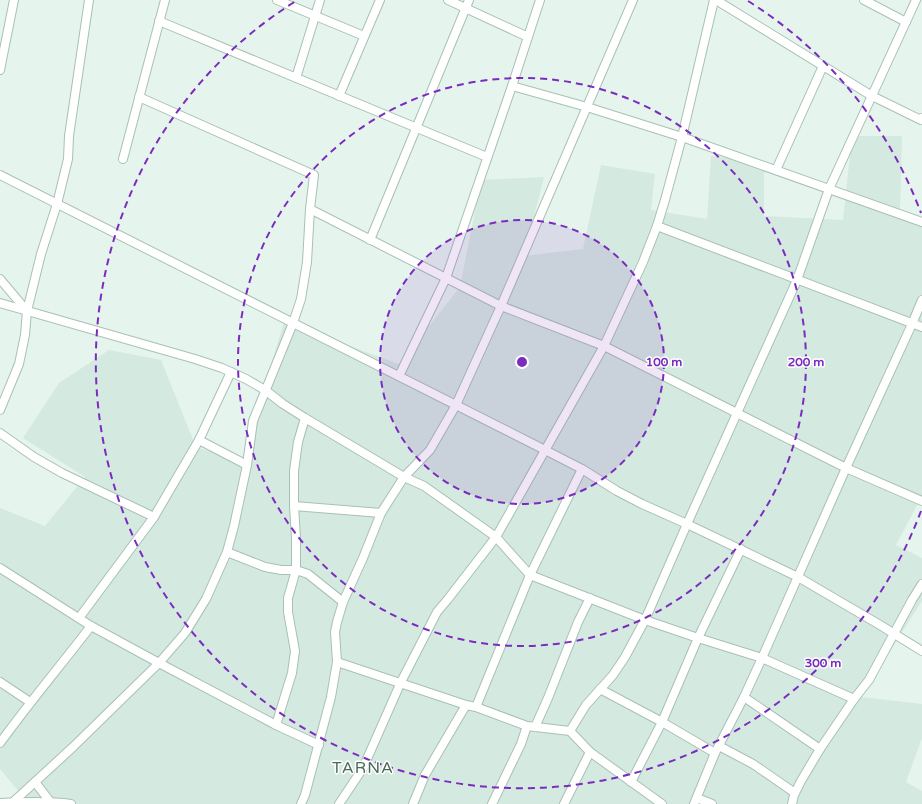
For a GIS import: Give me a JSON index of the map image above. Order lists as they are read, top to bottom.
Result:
{
  "districts": ["TARNA"],
  "rings": ["100 m", "200 m", "300 m"]
}
